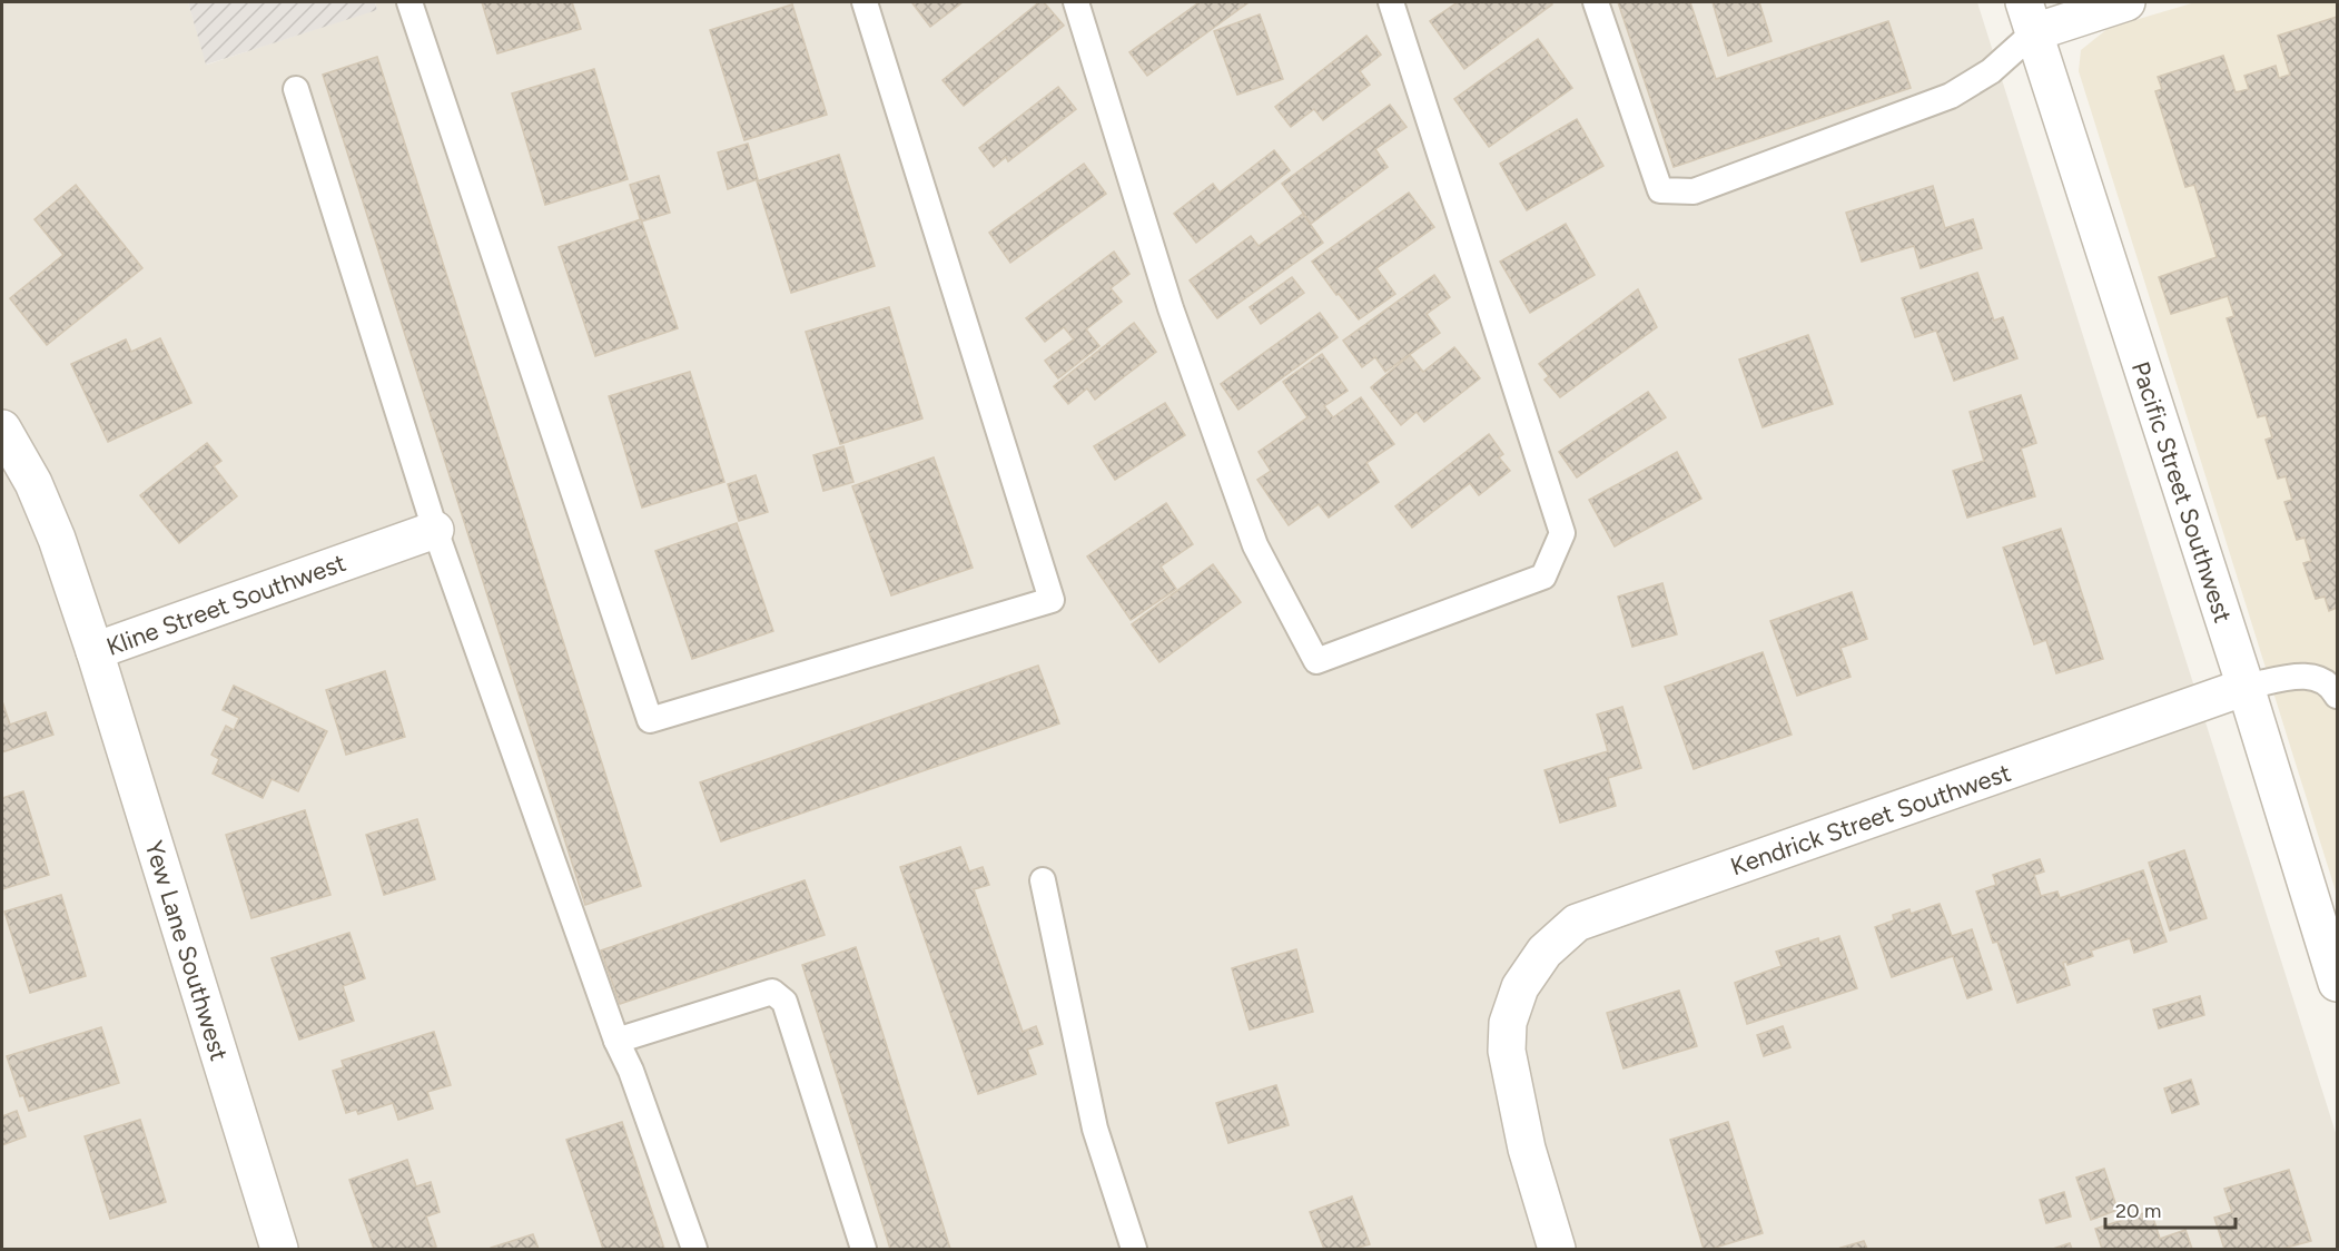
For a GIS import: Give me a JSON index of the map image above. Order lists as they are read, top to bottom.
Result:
{
  "streets": {
    "street": [
      "Pacific Street Southwest",
      "Kline Street Southwest",
      "Kendrick Street Southwest",
      "Yew Lane Southwest"
    ]
  },
  "crossings": [
    ["Pacific Street Southwest", "Kendrick Street Southwest"],
    ["Kline Street Southwest", "Yew Lane Southwest"]
  ],
  "scale_bar": "20 m"
}
